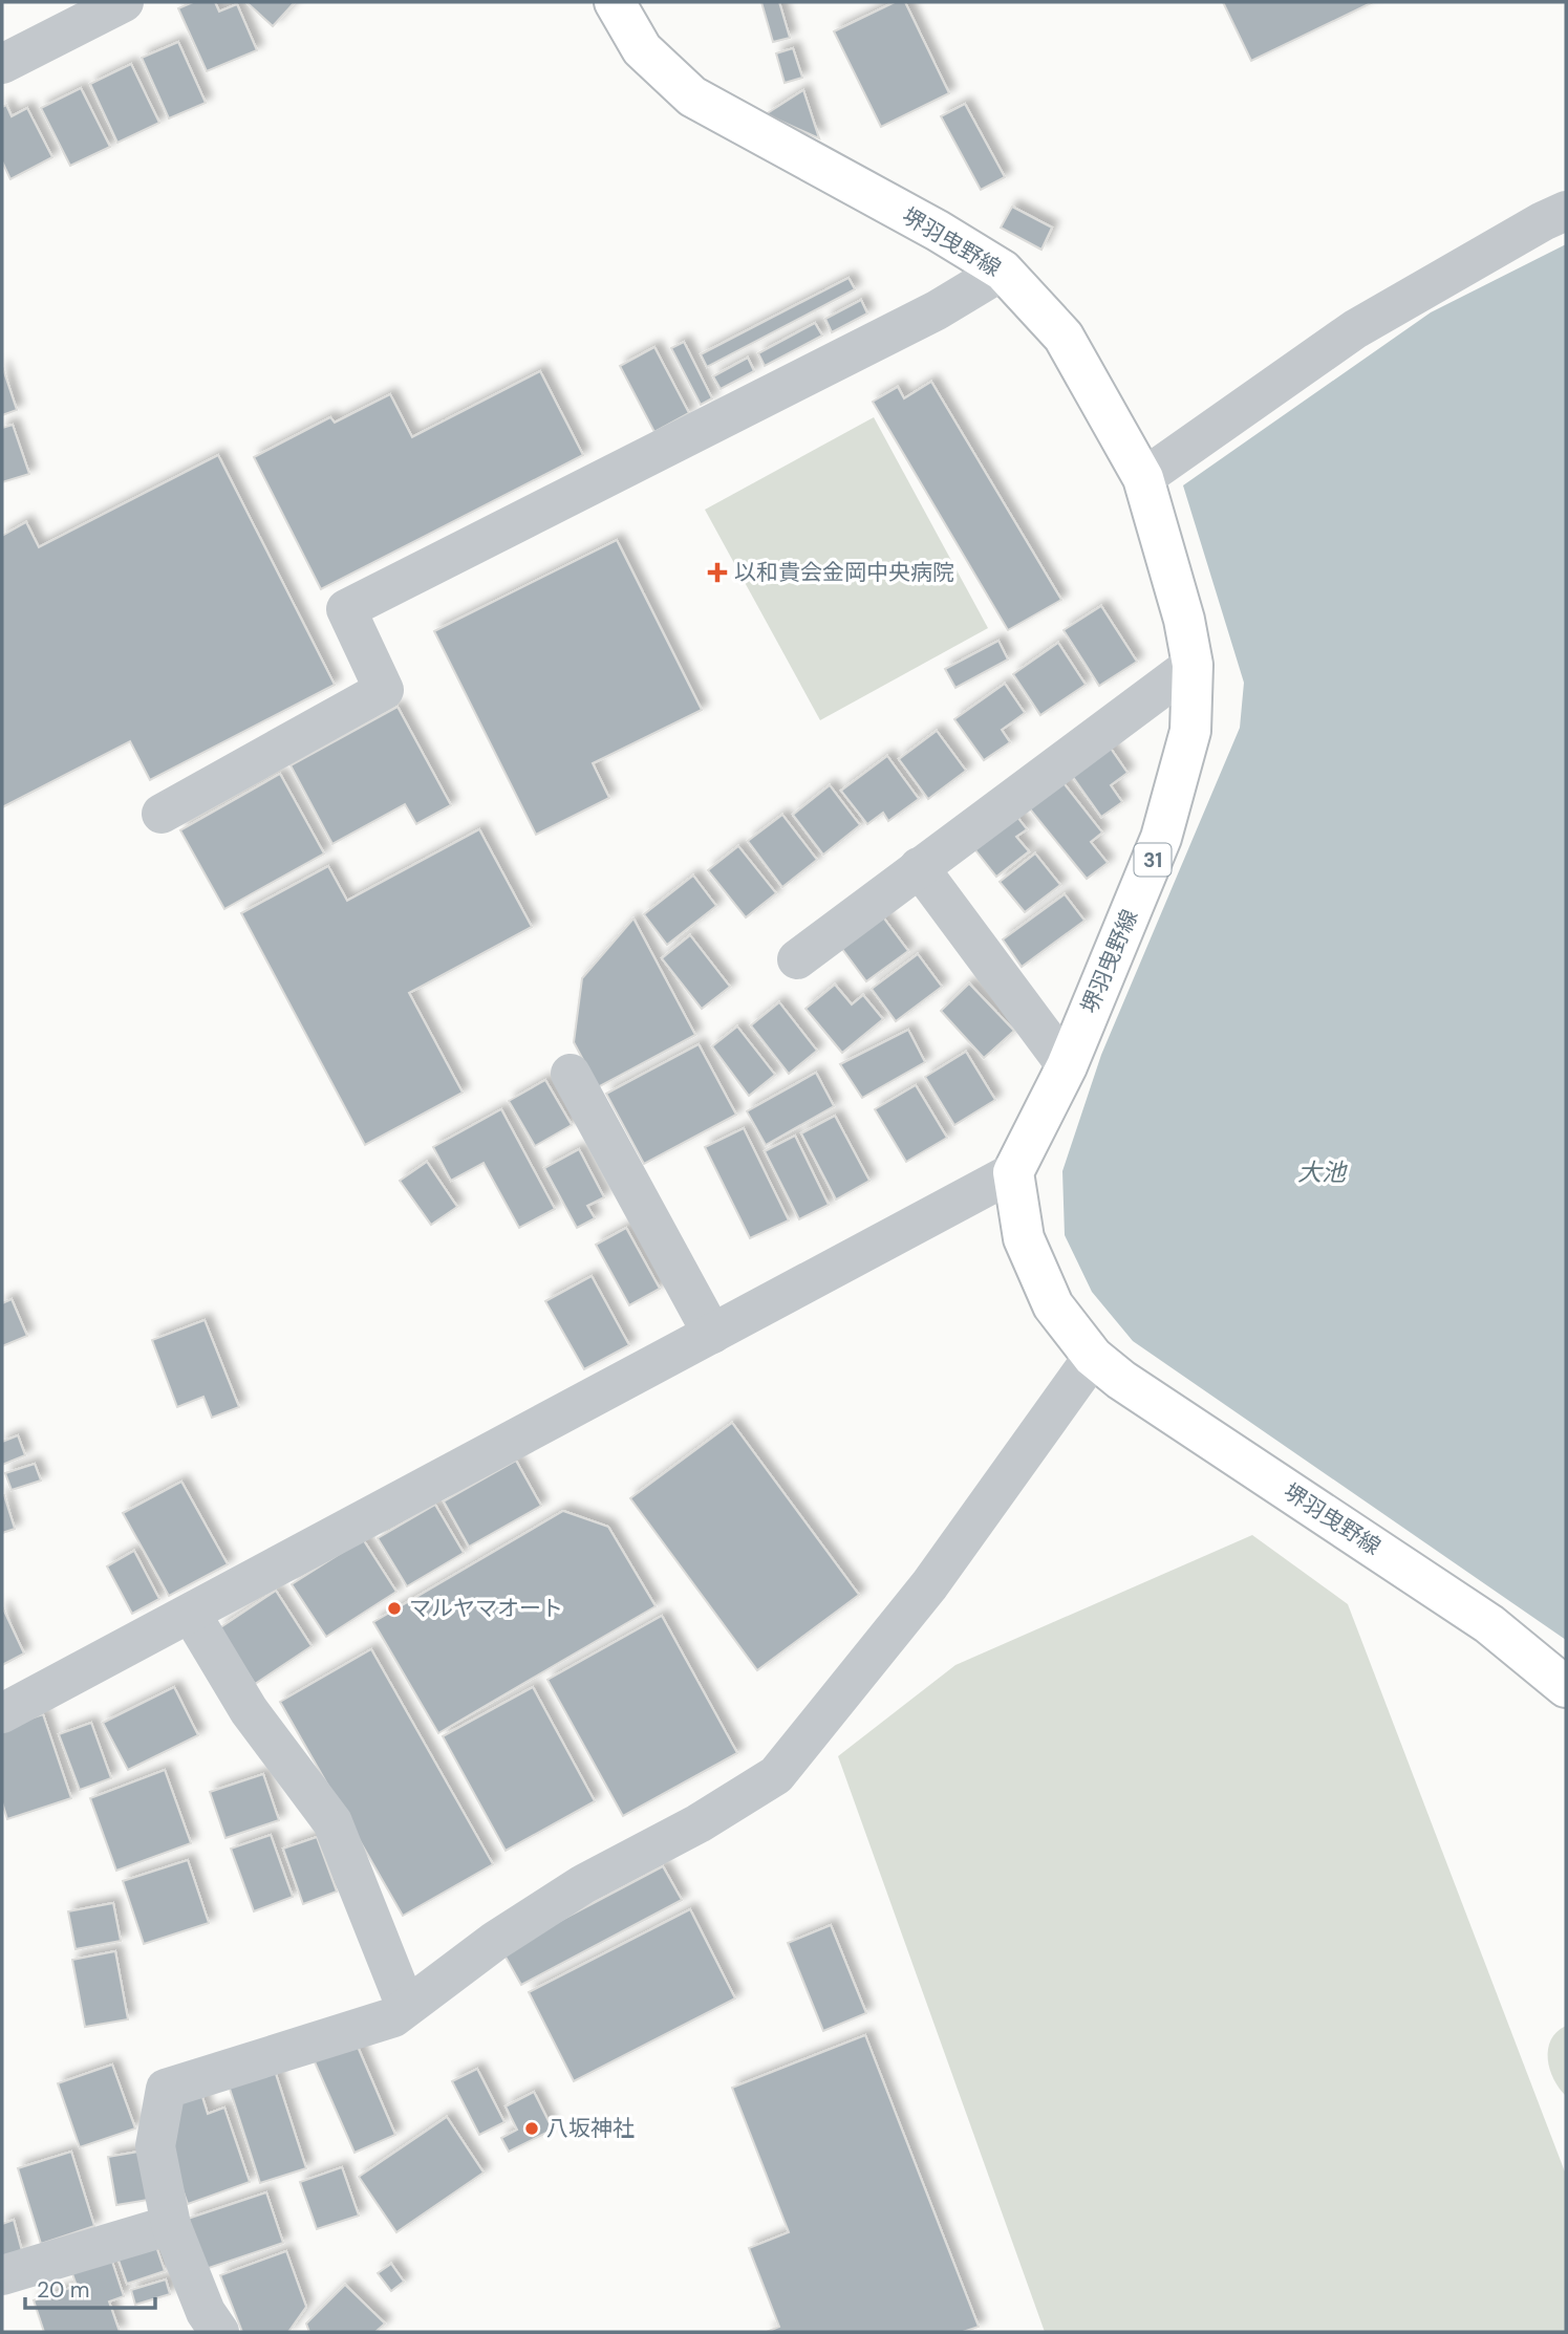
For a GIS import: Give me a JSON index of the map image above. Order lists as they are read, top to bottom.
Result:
{
  "streets": {
    "main road": ["堺羽曳野線", "31"]
  },
  "water": ["大池"],
  "places": {
    "health": ["以和貴会金岡中央病院"],
    "other": ["マルヤマオート", "八坂神社"]
  },
  "scale_bar": "20 m"
}
